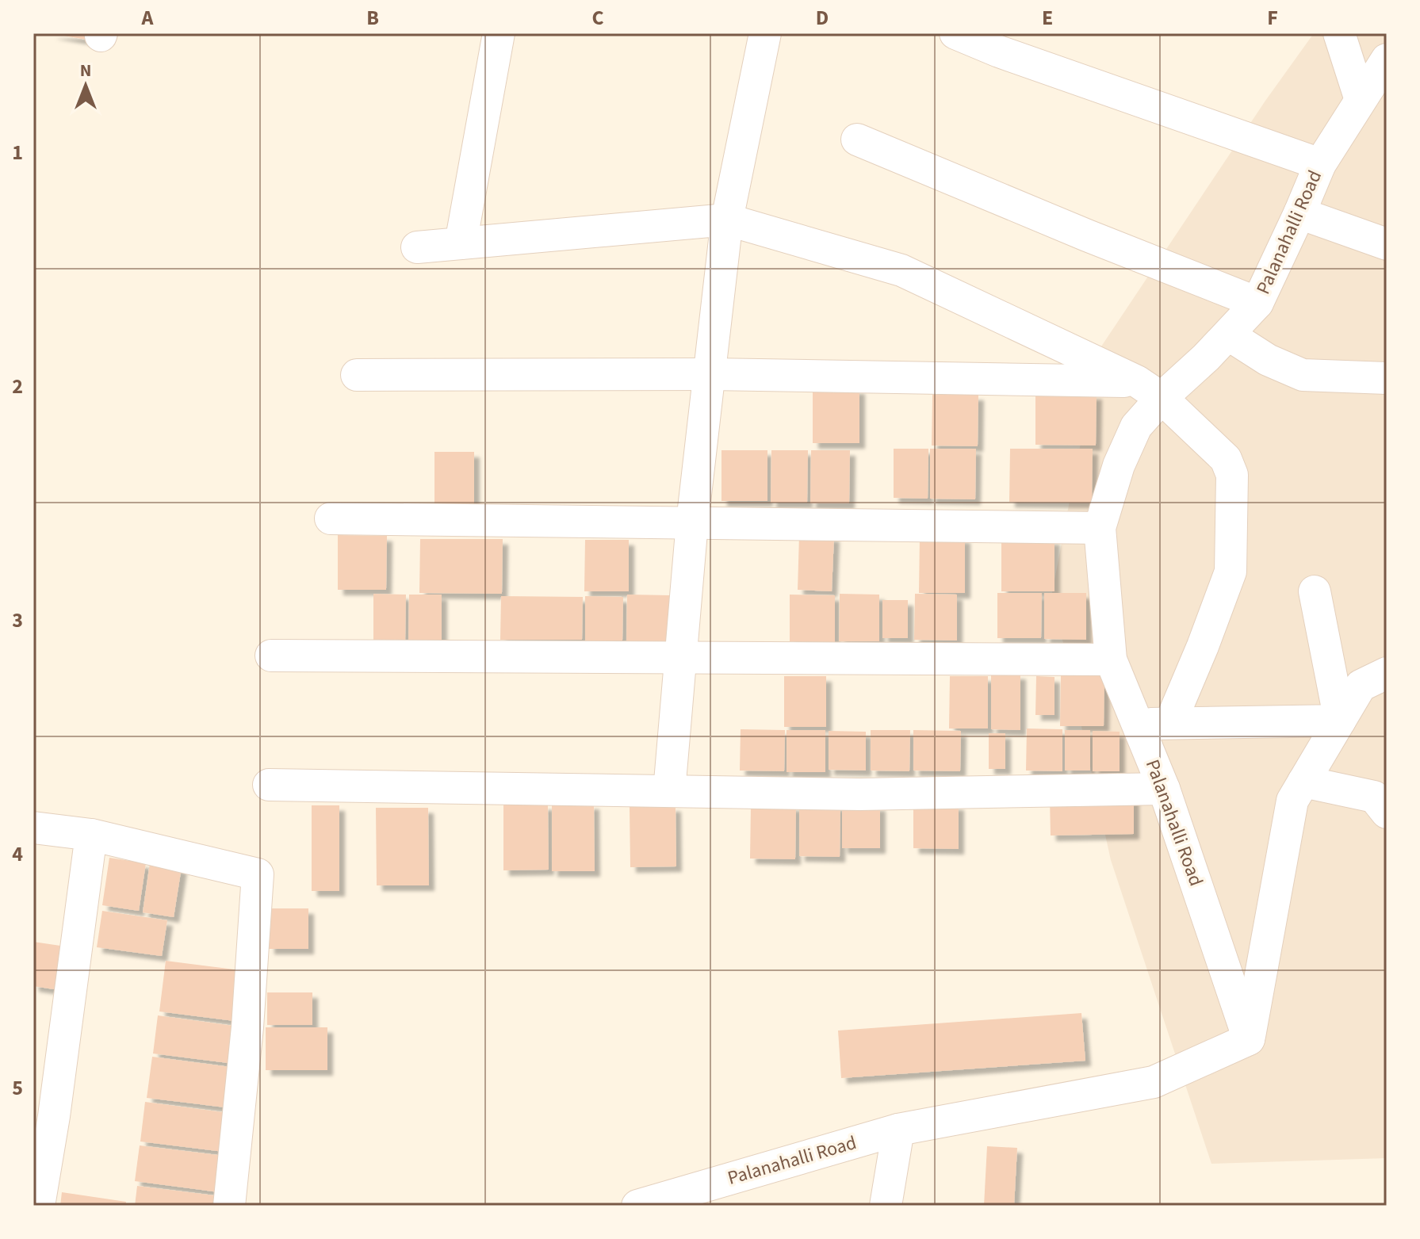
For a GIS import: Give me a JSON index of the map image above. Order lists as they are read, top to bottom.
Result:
{
  "streets": {
    "street": ["Palanahalli Road"]
  },
  "north": "top",
  "grid": {
    "columns": [
      "A",
      "B",
      "C",
      "D",
      "E",
      "F"
    ],
    "rows": [
      "1",
      "2",
      "3",
      "4",
      "5"
    ]
  }
}
